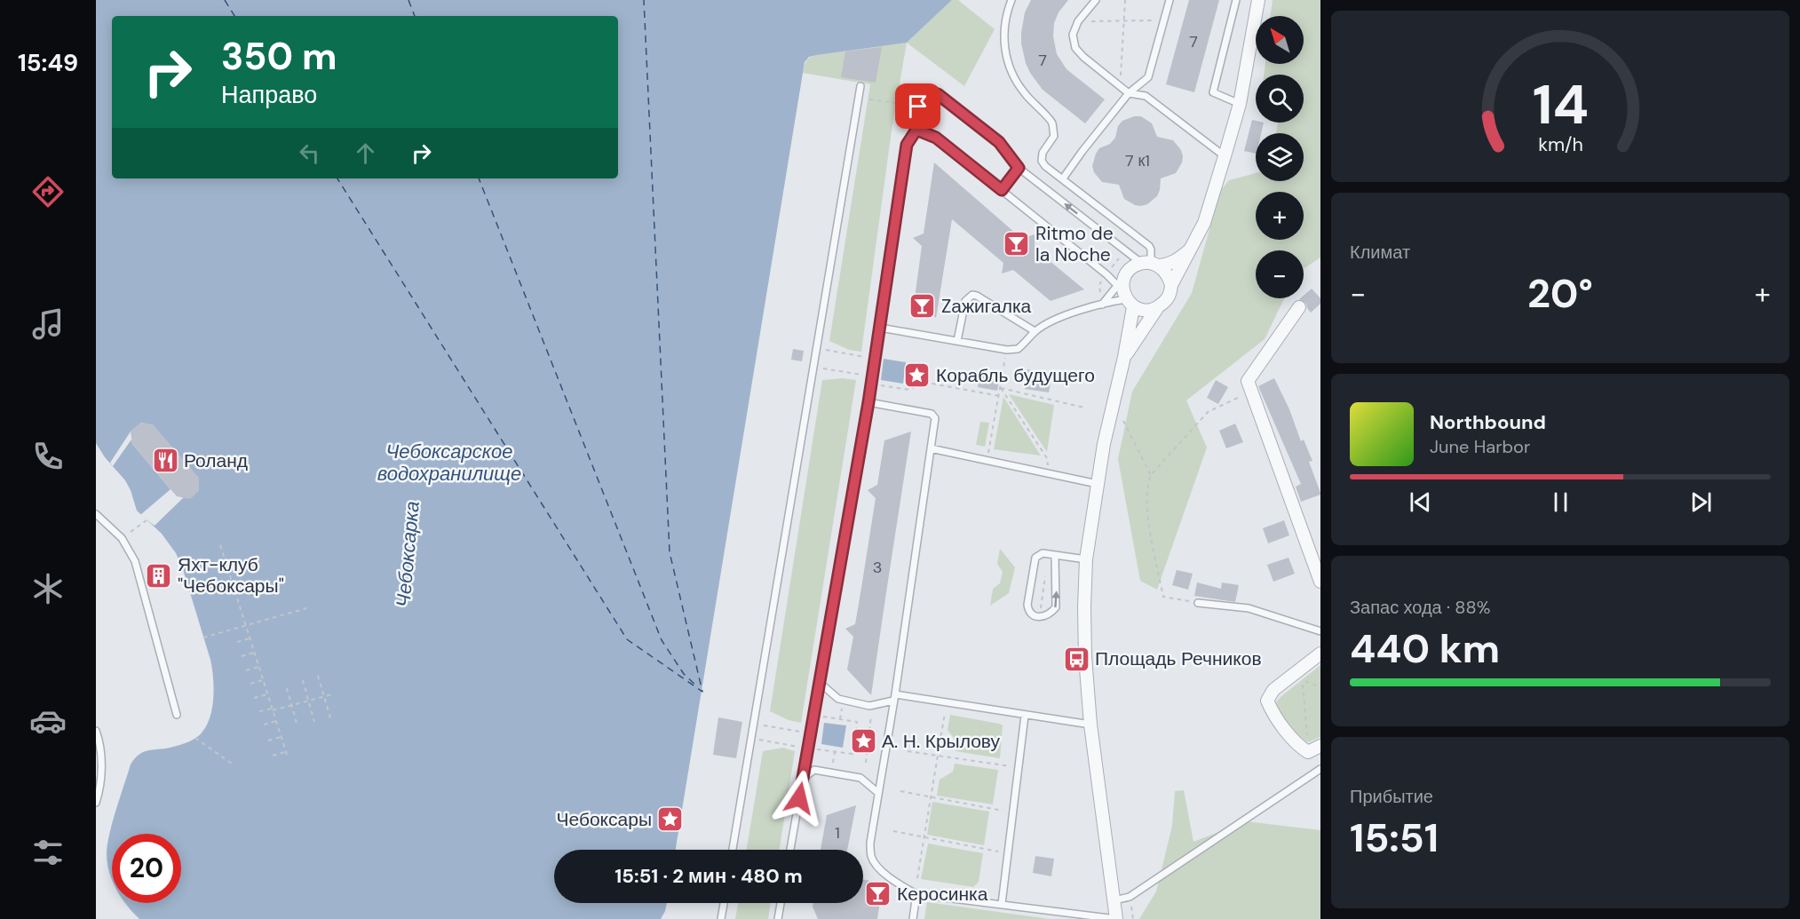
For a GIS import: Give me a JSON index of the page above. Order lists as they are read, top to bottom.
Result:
{
  "water": ["Чебоксарское водохранилище", "Чебоксарка"],
  "places": {
    "bar": ["Ritmo de la Noche", "Zажигалка", "Керосинка"],
    "place": ["Корабль будущего", "А. Н. Крылову", "Чебоксары"],
    "restaurant": ["Роланд"],
    "building": ["Яхт-клуб \"Чебоксары\""],
    "bus stop": ["Площадь Речников"]
  },
  "house_numbers": [
    "7",
    "7",
    "7 к1",
    "3",
    "1"
  ],
  "north": "top left",
  "page": {
    "tabs": "15:49",
    "map_buttons": ["+", "−"],
    "turn": ["350 m", "Направо"],
    "tile": [
      "Климат",
      ["Запас хода · 88%", "440 km"],
      ["Прибытие", "15:51"]
    ],
    "heat": ["−", "20°", "+"],
    "song": ["Northbound", "June Harbor"],
    "limit": "20",
    "trip": "15:51 · 2 мин · 480 m",
    "gauge": ["14", "km/h"]
  }
}
